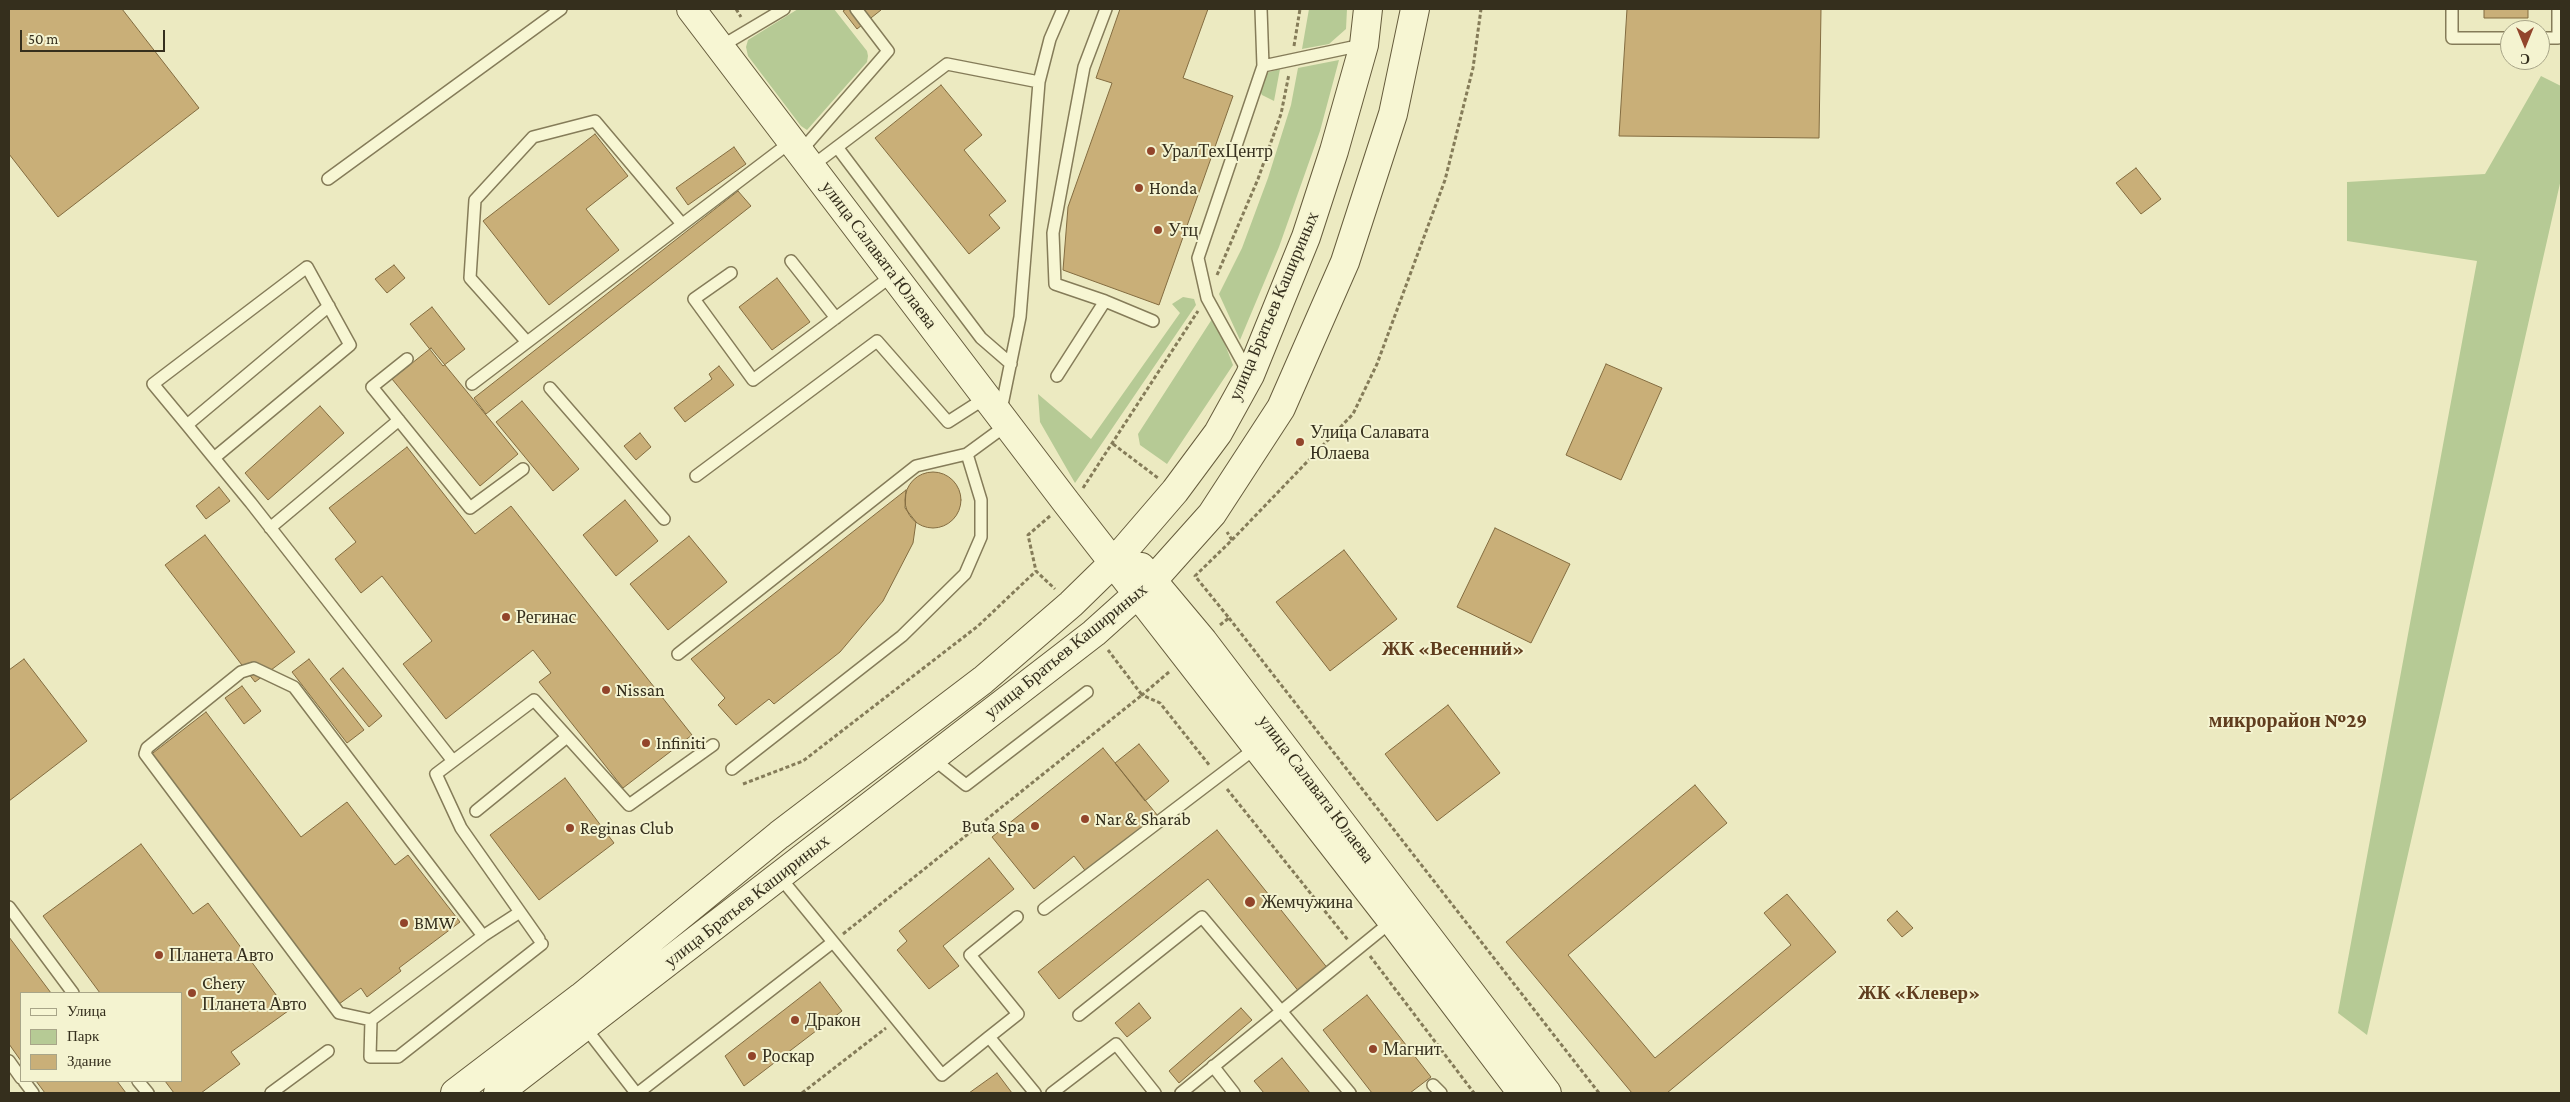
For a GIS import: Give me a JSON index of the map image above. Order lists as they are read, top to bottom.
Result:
{
  "streets": {
    "main road": ["улица Салавата Юлаева", "улица Братьев Кашириных"]
  },
  "crossings": [
    ["улица Салавата Юлаева", "улица Братьев Кашириных"]
  ],
  "districts": ["ЖК «Весенний»", "микрорайон №29", "ЖК «Клевер»"],
  "places": [
    "УралТехЦентр",
    "Honda",
    "Утц",
    "Улица Салавата Юлаева",
    "Регинас",
    "Nissan",
    "Infiniti",
    "Nar & Sharab",
    "Buta Spa",
    "Reginas Club",
    "Жемчужина",
    "BMW",
    "Планета Авто",
    "Chery Планета Авто",
    "Дракон",
    "Магнит",
    "Роскар"
  ],
  "legend": ["Улица", "Парк", "Здание"],
  "scale_bar": "50 m",
  "north": "bottom"
}
